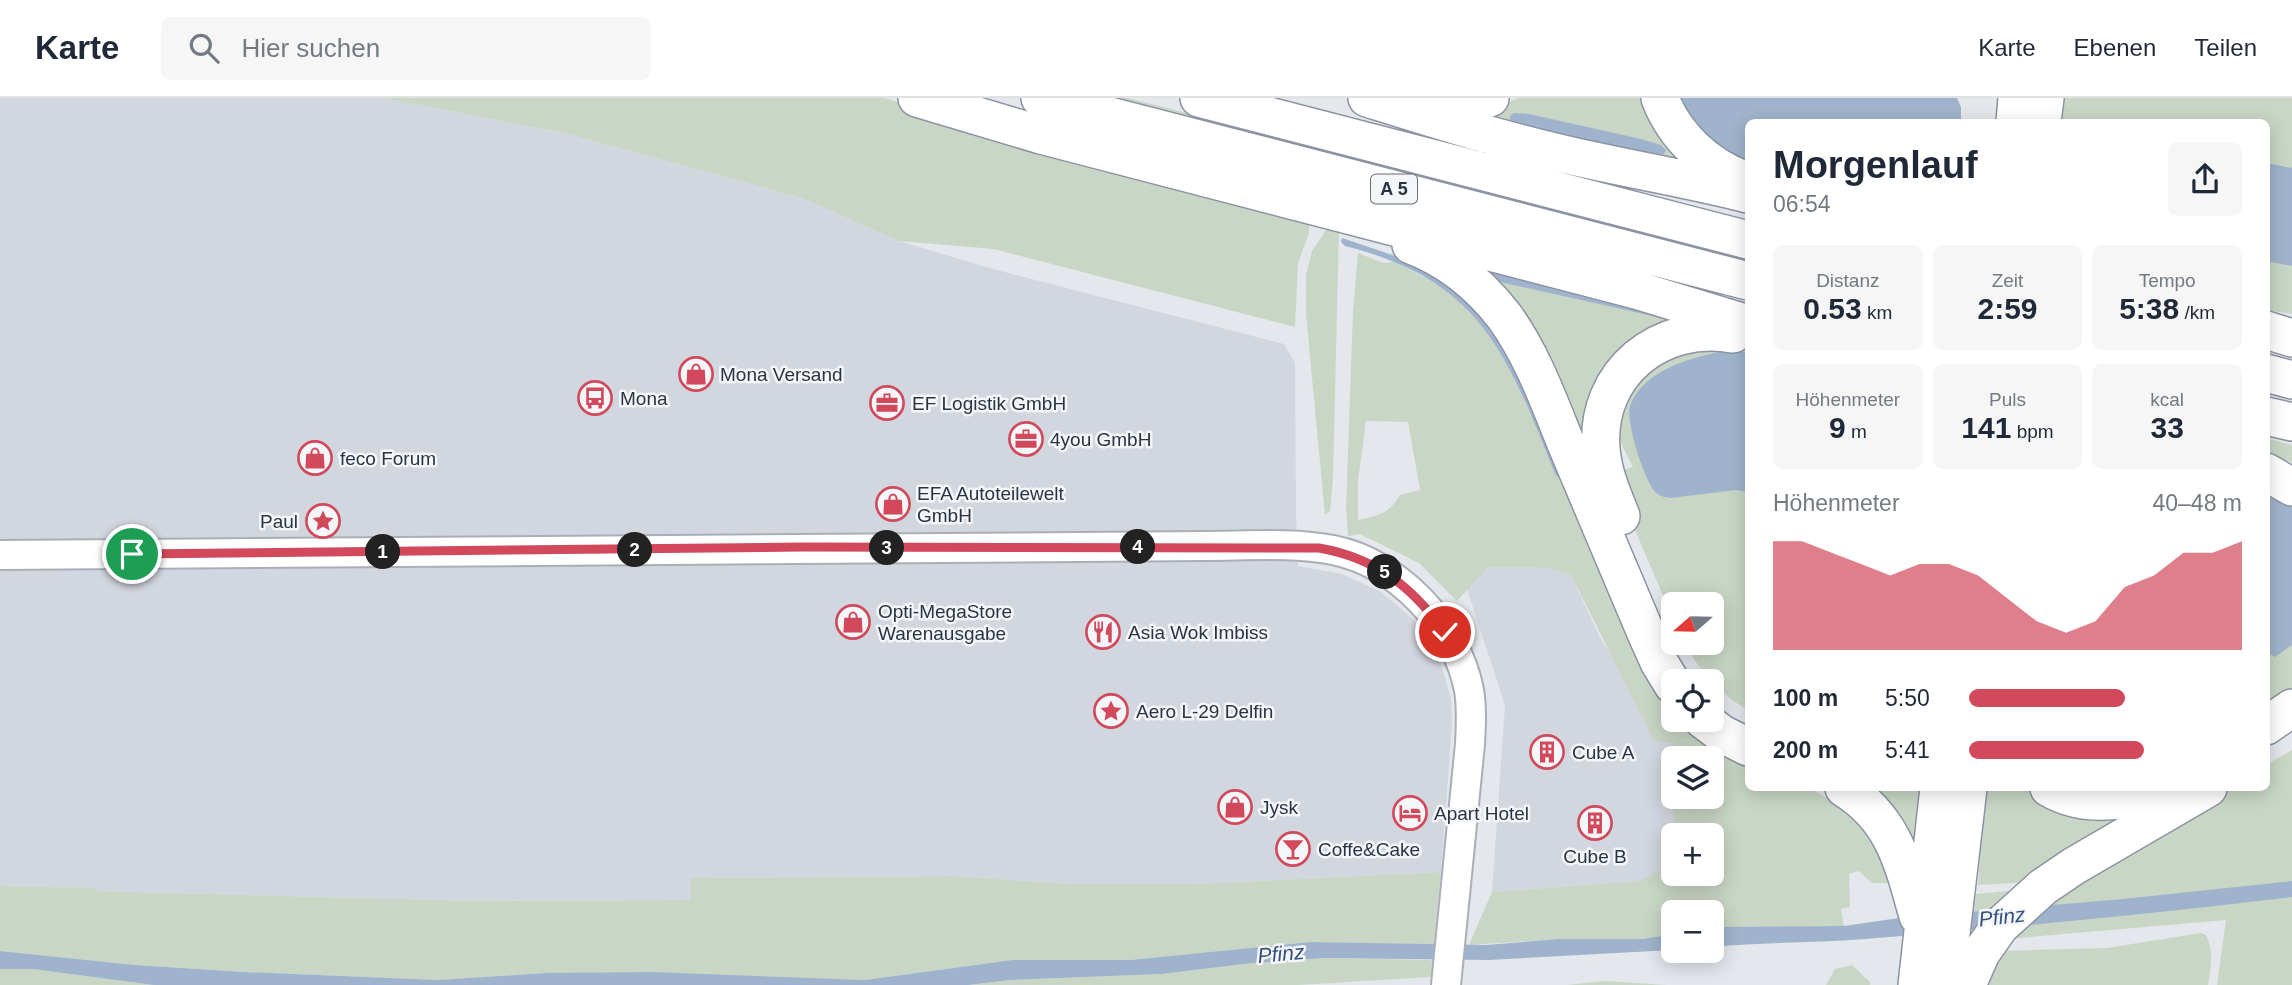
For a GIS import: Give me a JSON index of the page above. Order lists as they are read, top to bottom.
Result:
{
  "streets": {
    "highway": ["A 5"]
  },
  "water": ["Pfinz"],
  "places": {
    "shop": [
      "Mona Versand",
      "feco Forum",
      "EFA Autoteilewelt GmbH",
      "Opti-MegaStore Warenausgabe",
      "Jysk"
    ],
    "bus stop": ["Mona"],
    "office": ["EF Logistik GmbH", "4you GmbH"],
    "place": ["Paul", "Aero L-29 Delfin"],
    "restaurant": ["Asia Wok Imbiss"],
    "building": ["Cube A", "Cube B"],
    "hotel": ["Apart Hotel"],
    "bar": ["Coffe&Cake"]
  },
  "north": "left",
  "page": {
    "header": "Karte",
    "search": "Hier suchen",
    "nav": ["Karte", "Ebenen", "Teilen"],
    "heading": ["Morgenlauf", "06:54"],
    "stats": [
      ["Distanz", "0.53 km"],
      ["Zeit", "2:59"],
      ["Tempo", "5:38 /km"],
      ["Höhenmeter", "9 m"],
      ["Puls", "141 bpm"],
      ["kcal", "33"]
    ],
    "chart": ["Höhenmeter", "40–48 m"],
    "pins": [
      "4",
      "3",
      "2",
      "1",
      "5"
    ],
    "map_buttons": ["+", "−"],
    "list": [
      {
        "name": "100 m",
        "note": "5:50"
      },
      {
        "name": "200 m",
        "note": "5:41"
      }
    ]
  }
}
